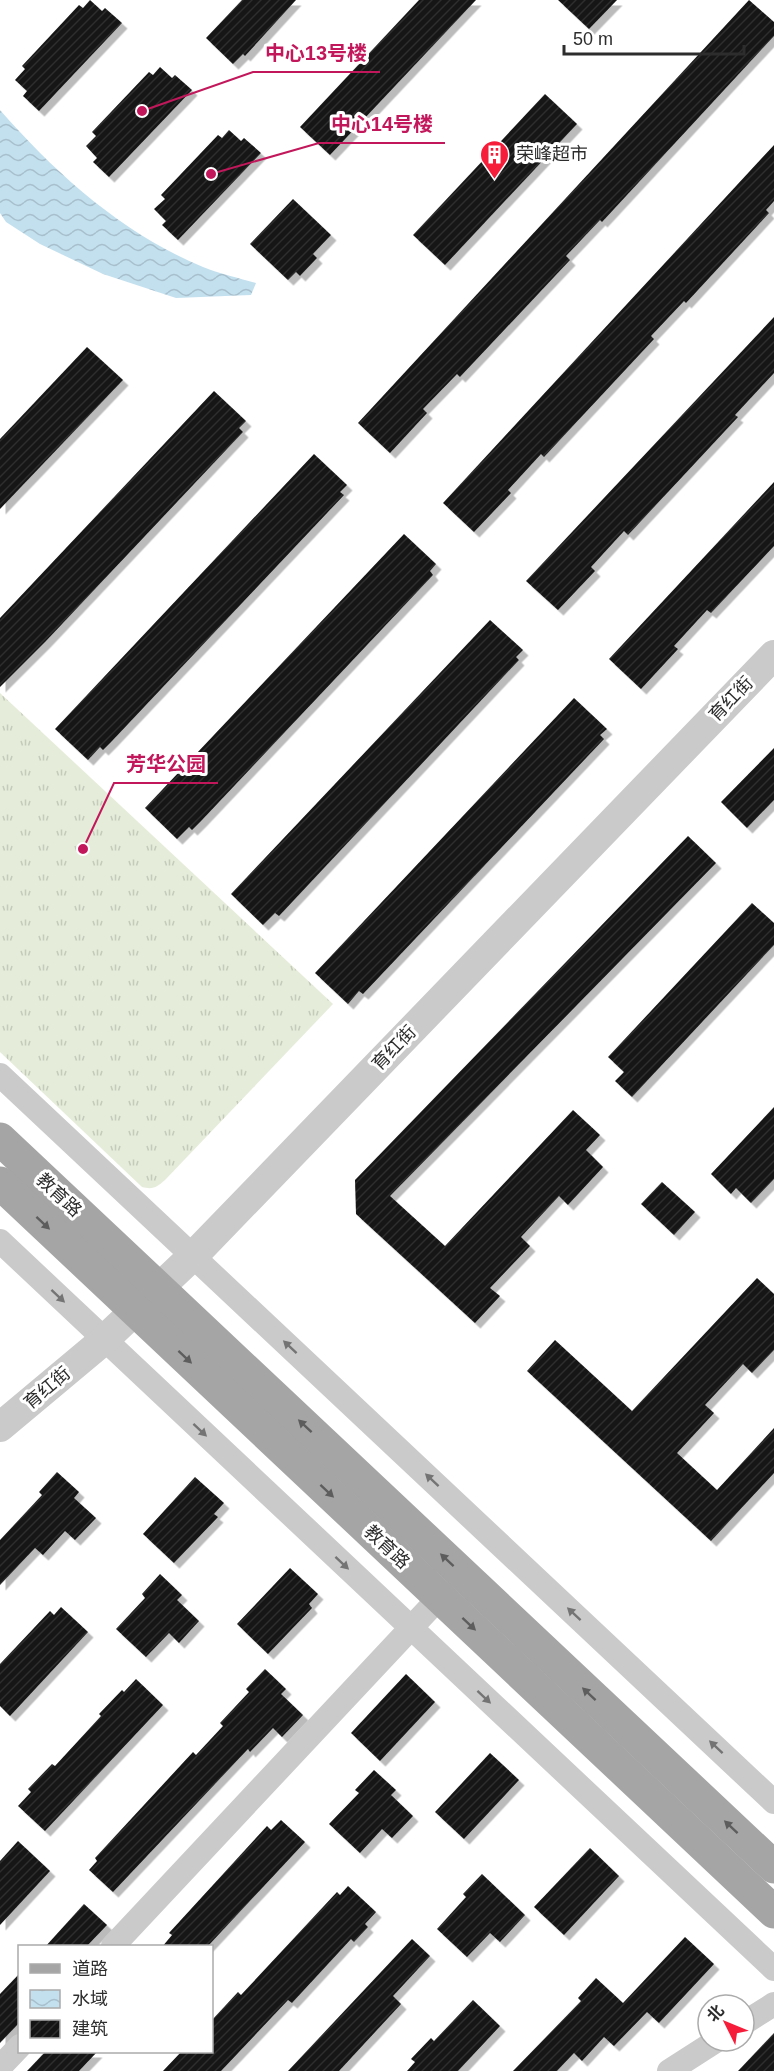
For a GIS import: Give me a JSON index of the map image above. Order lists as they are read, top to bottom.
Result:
{
  "streets": {
    "main road": ["教育路"],
    "street": ["育红街"]
  },
  "crossings": [
    ["育红街", "教育路"]
  ],
  "places": {
    "other": ["中心13号楼", "中心14号楼", "芳华公园"],
    "building": ["荣峰超市"]
  },
  "legend": ["道路", "水域", "建筑"],
  "scale_bar": "50 m",
  "north": "top left"
}
